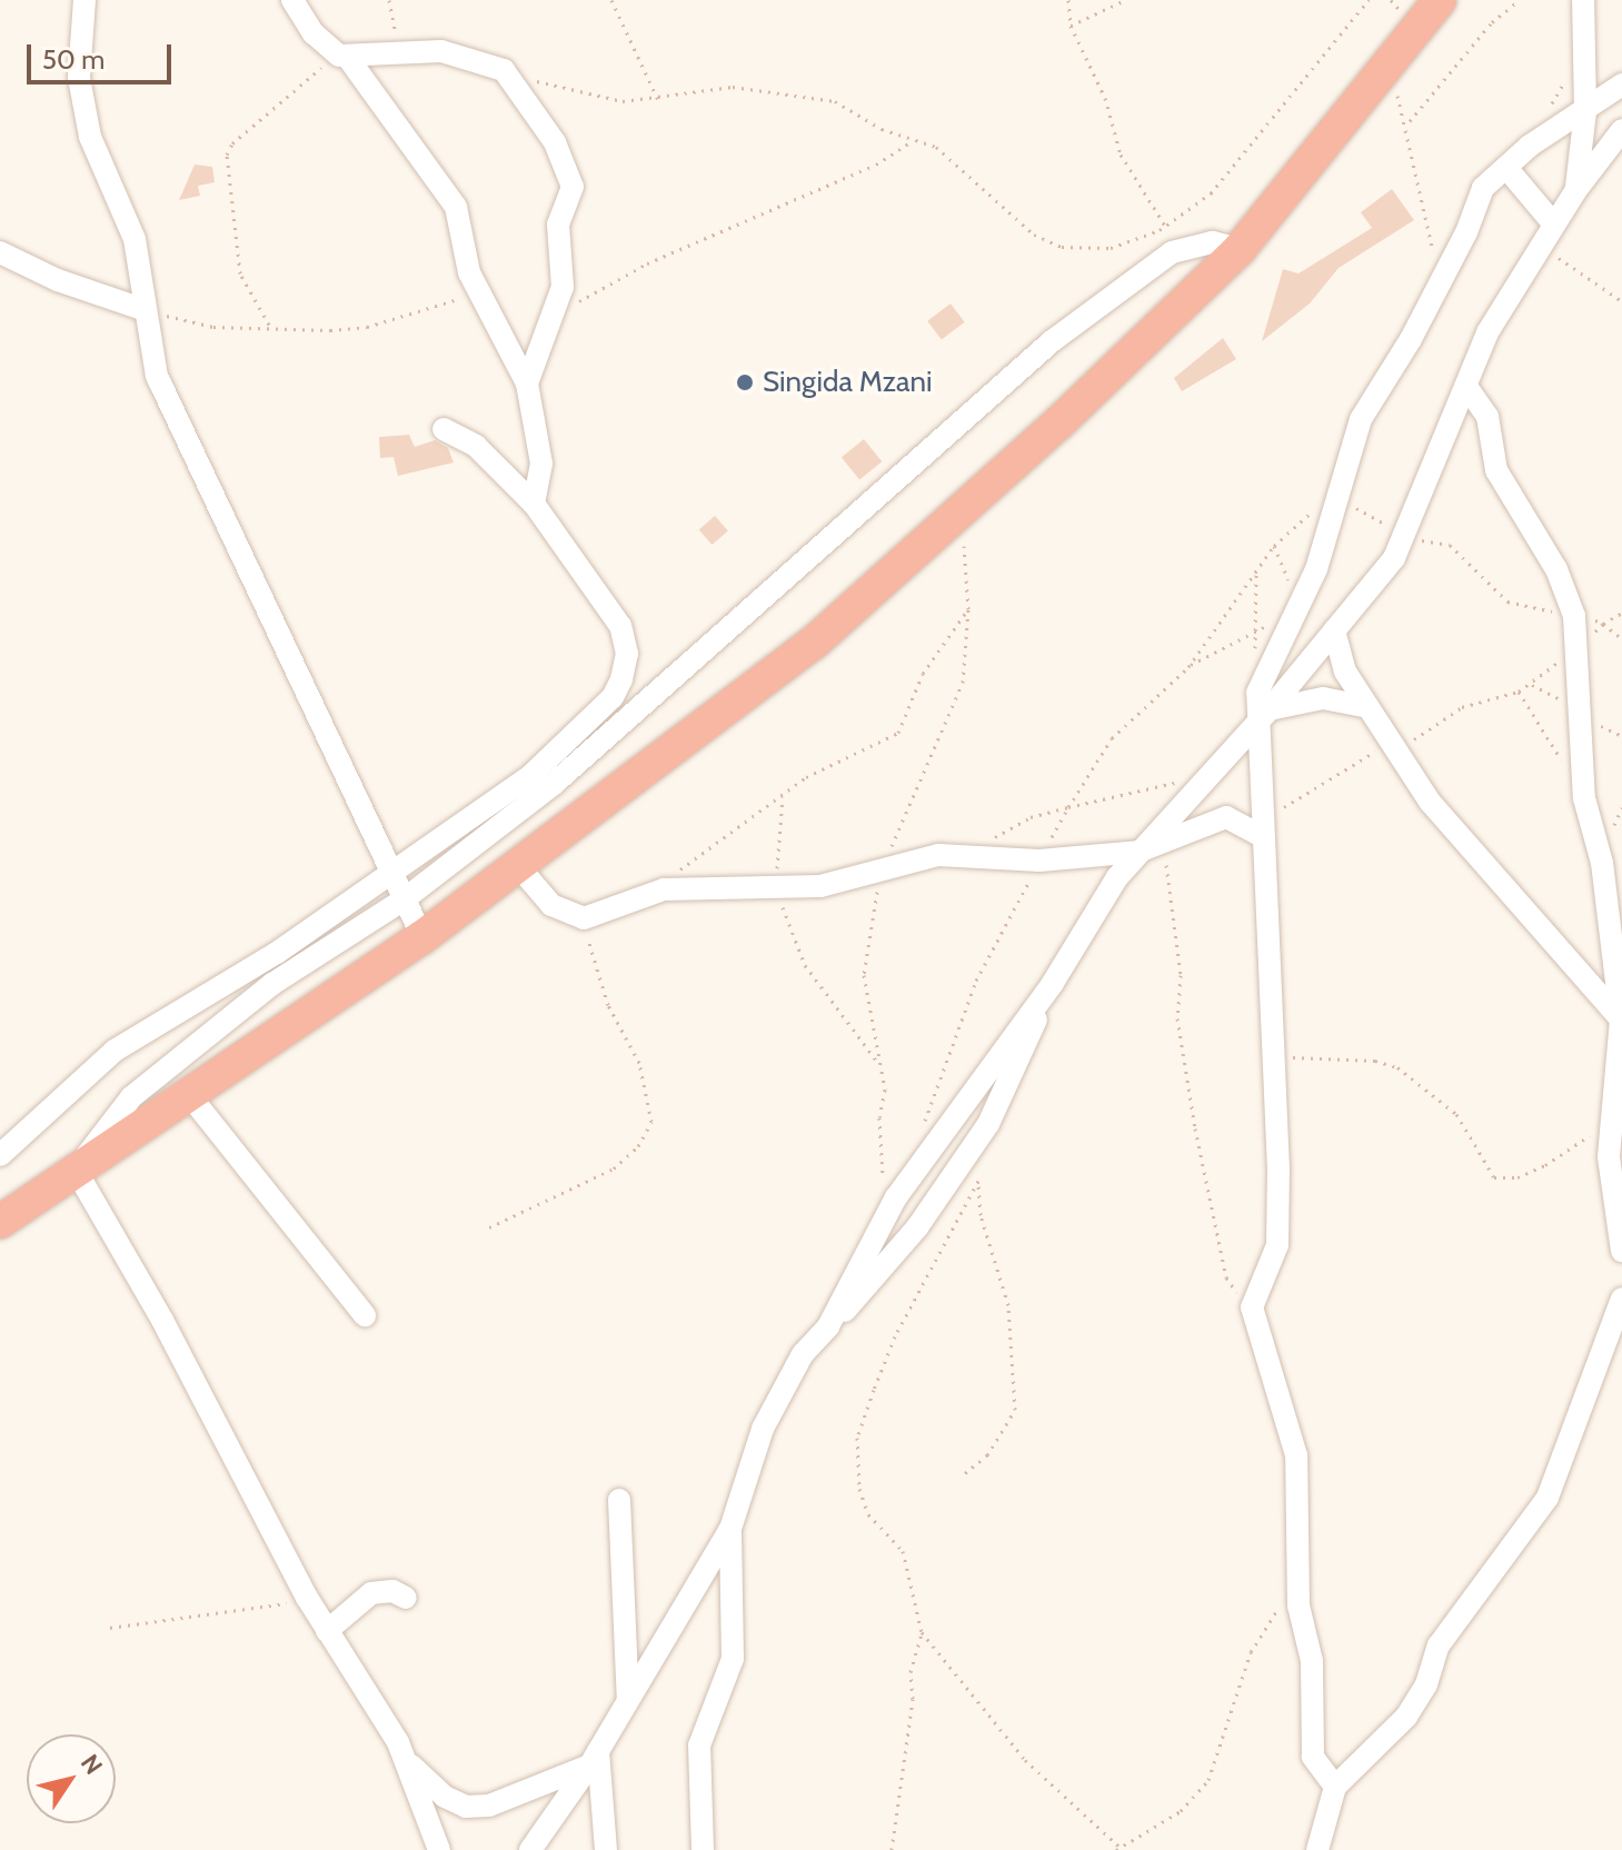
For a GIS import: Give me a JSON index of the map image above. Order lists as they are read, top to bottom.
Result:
{
  "places": ["Singida Mzani"],
  "scale_bar": "50 m",
  "north": "top right"
}
